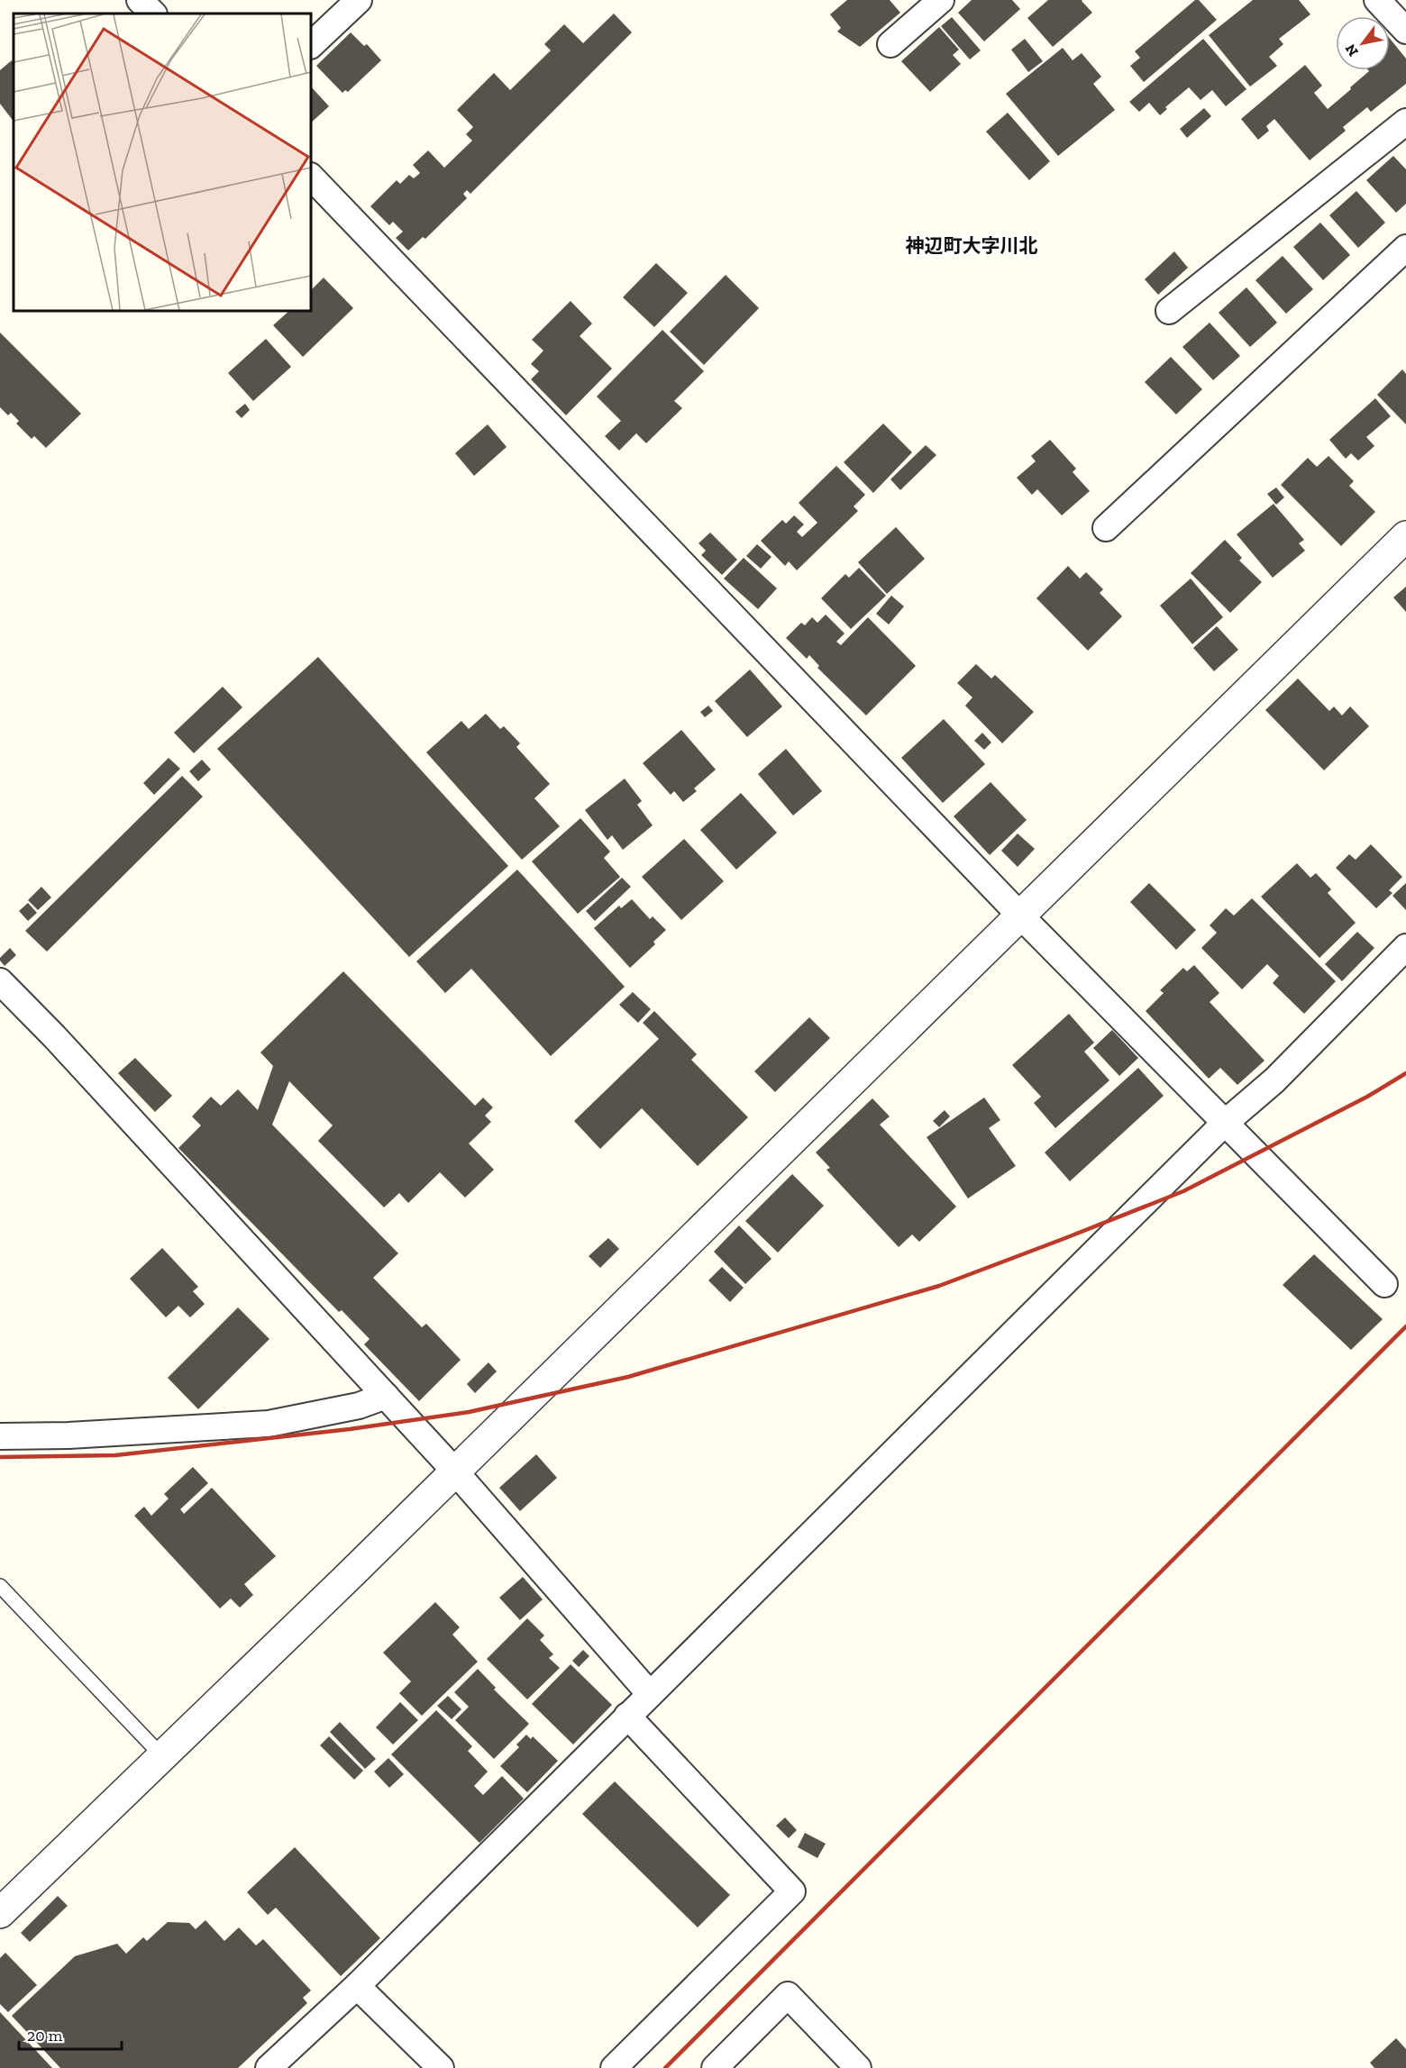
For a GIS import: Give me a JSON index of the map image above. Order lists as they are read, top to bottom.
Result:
{
  "districts": ["神辺町大字川北"],
  "scale_bar": "20 m",
  "north": "bottom left"
}
